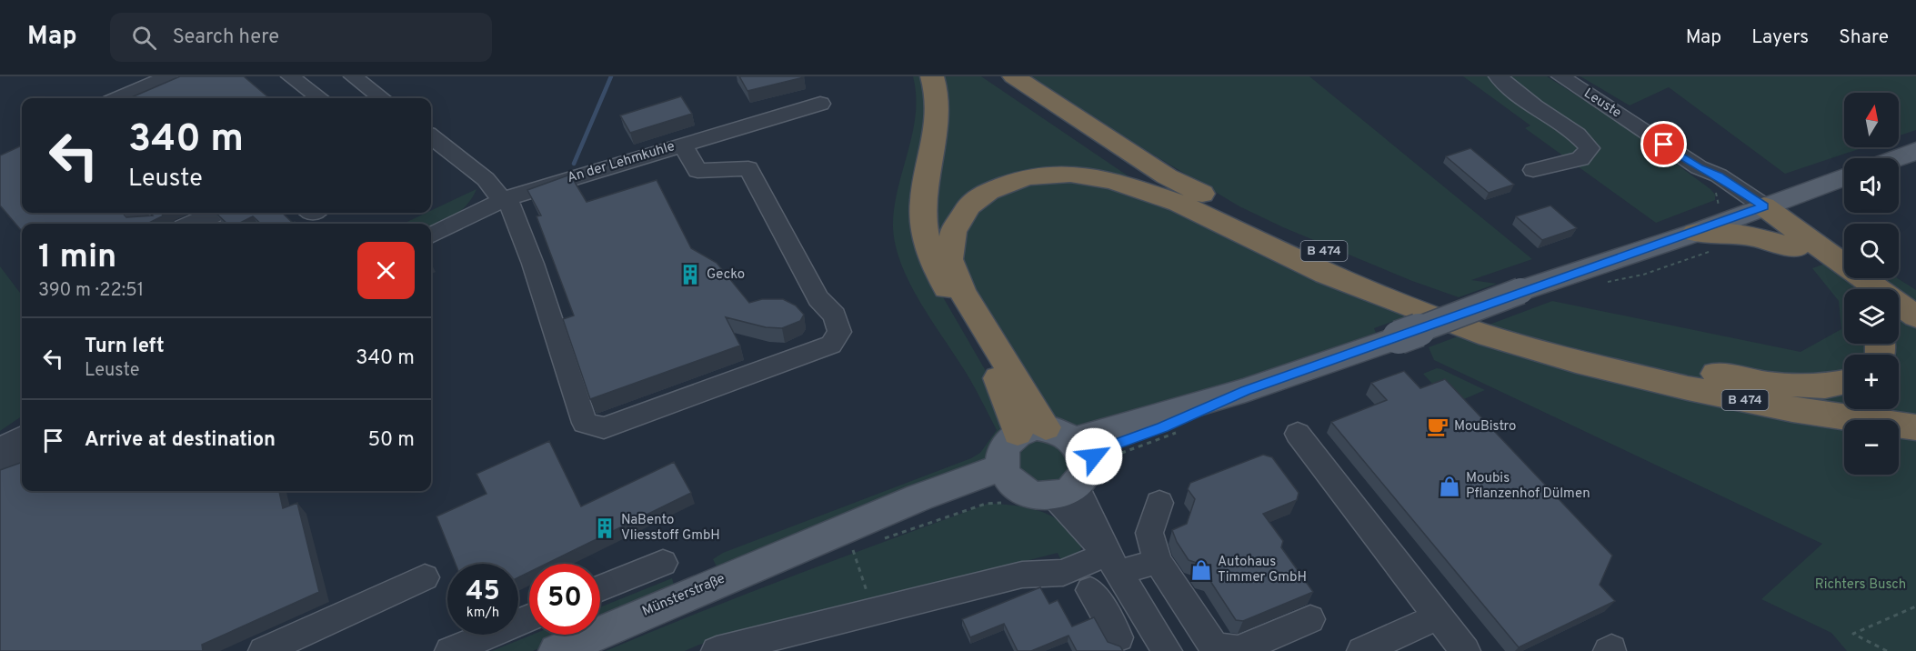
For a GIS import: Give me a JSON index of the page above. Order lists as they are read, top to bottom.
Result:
{
  "streets": {
    "highway": ["B 474"],
    "main road": ["Münsterstraße"],
    "street": ["Leuste", "An der Lehmkuhle"]
  },
  "parks": ["Richters Busch"],
  "places": {
    "building": ["Gecko", "NaBento Vliesstoff GmbH"],
    "cafe": ["MouBistro"],
    "shop": ["Moubis Pflanzenhof Dülmen", "Autohaus Timmer GmbH"]
  },
  "north": "top",
  "page": {
    "header": "Map",
    "search": "Search here",
    "nav": ["Map", "Layers", "Share"],
    "map_buttons": ["+", "−"],
    "turn": ["340 m", "Leuste"],
    "heading": ["1 min", "390 m · 22:51"],
    "list": [
      {
        "name": "Turn left",
        "note": "Leuste",
        "value": "340 m"
      },
      {
        "name": "Arrive at destination",
        "value": "50 m"
      }
    ],
    "speed": "45 km/h",
    "limit": "50"
  }
}
